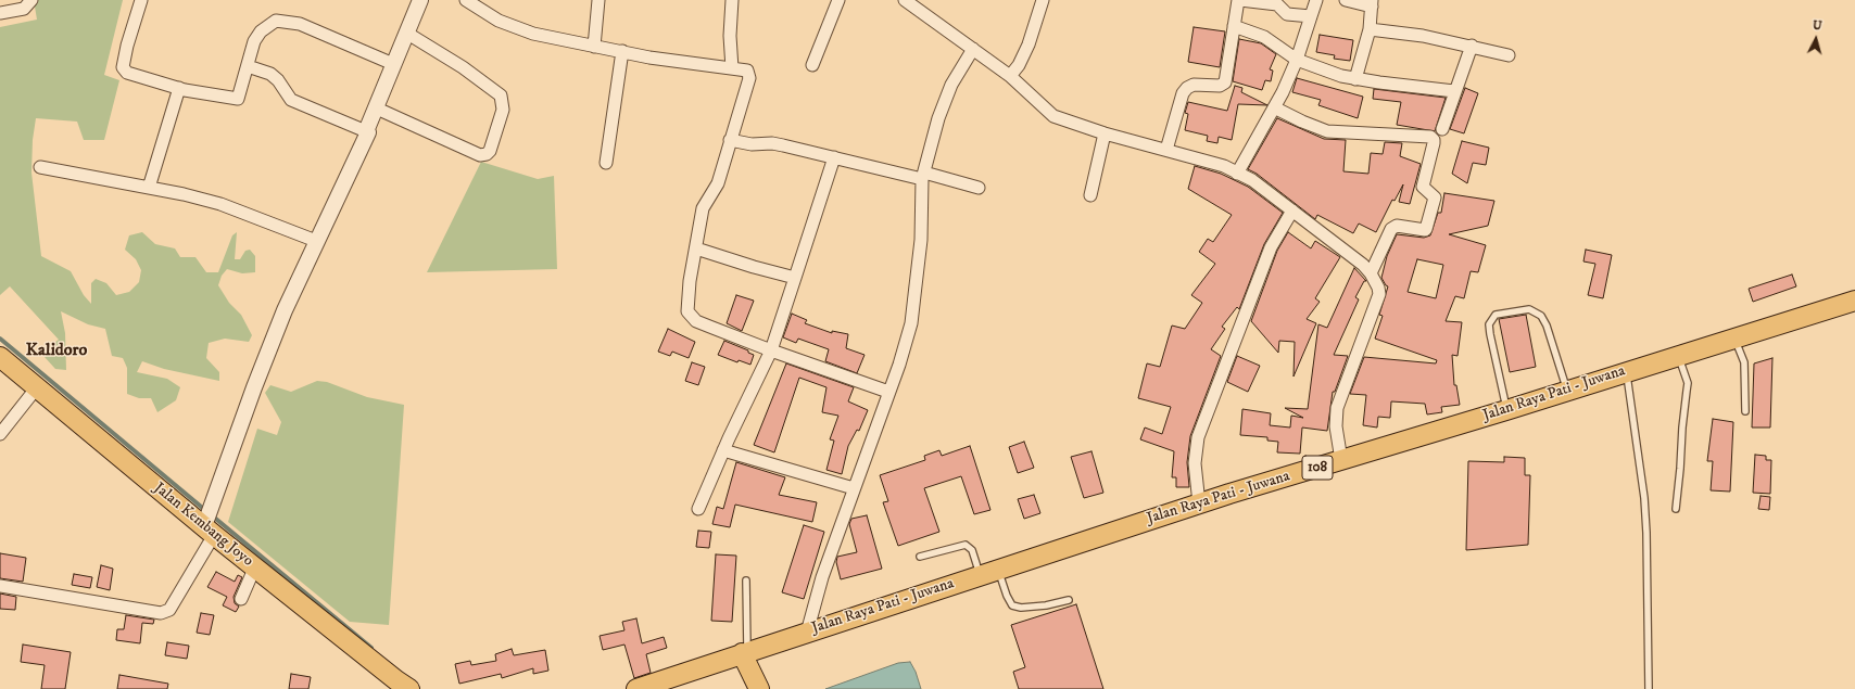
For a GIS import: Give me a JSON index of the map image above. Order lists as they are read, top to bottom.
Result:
{
  "streets": {
    "main road": ["Jalan Raya Pati - Juwana", "108", "Jalan Kembang Joyo"]
  },
  "districts": ["Kalidoro"],
  "north": "top"
}
